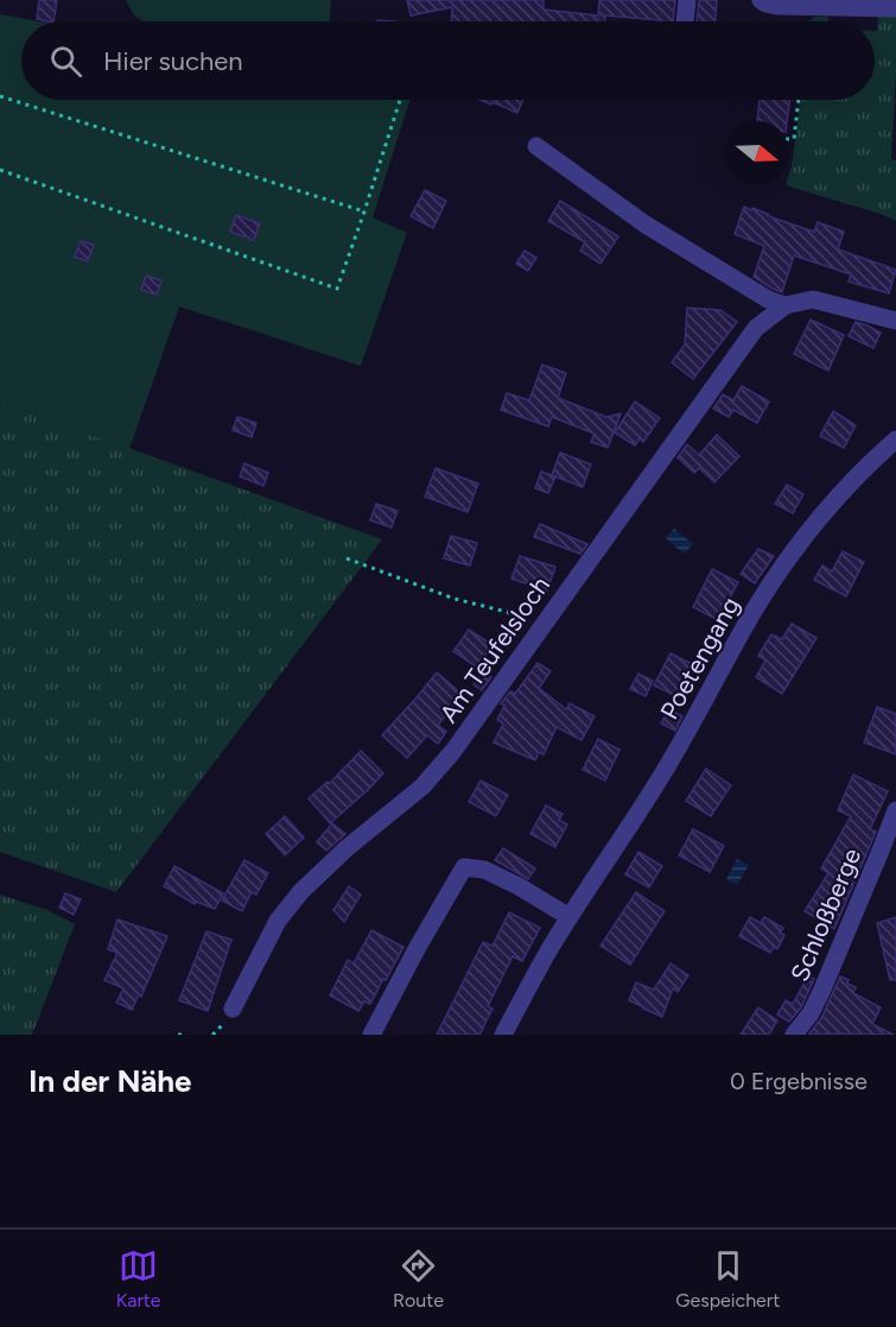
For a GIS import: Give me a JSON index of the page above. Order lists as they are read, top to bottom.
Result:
{
  "streets": {
    "street": ["Am Teufelsloch", "Poetengang", "Schloßberge"]
  },
  "north": "right",
  "page": {
    "search": "Hier suchen",
    "heading": ["In der Nähe", "0 Ergebnisse"],
    "nav": ["Karte", "Route", "Gespeichert"]
  }
}
